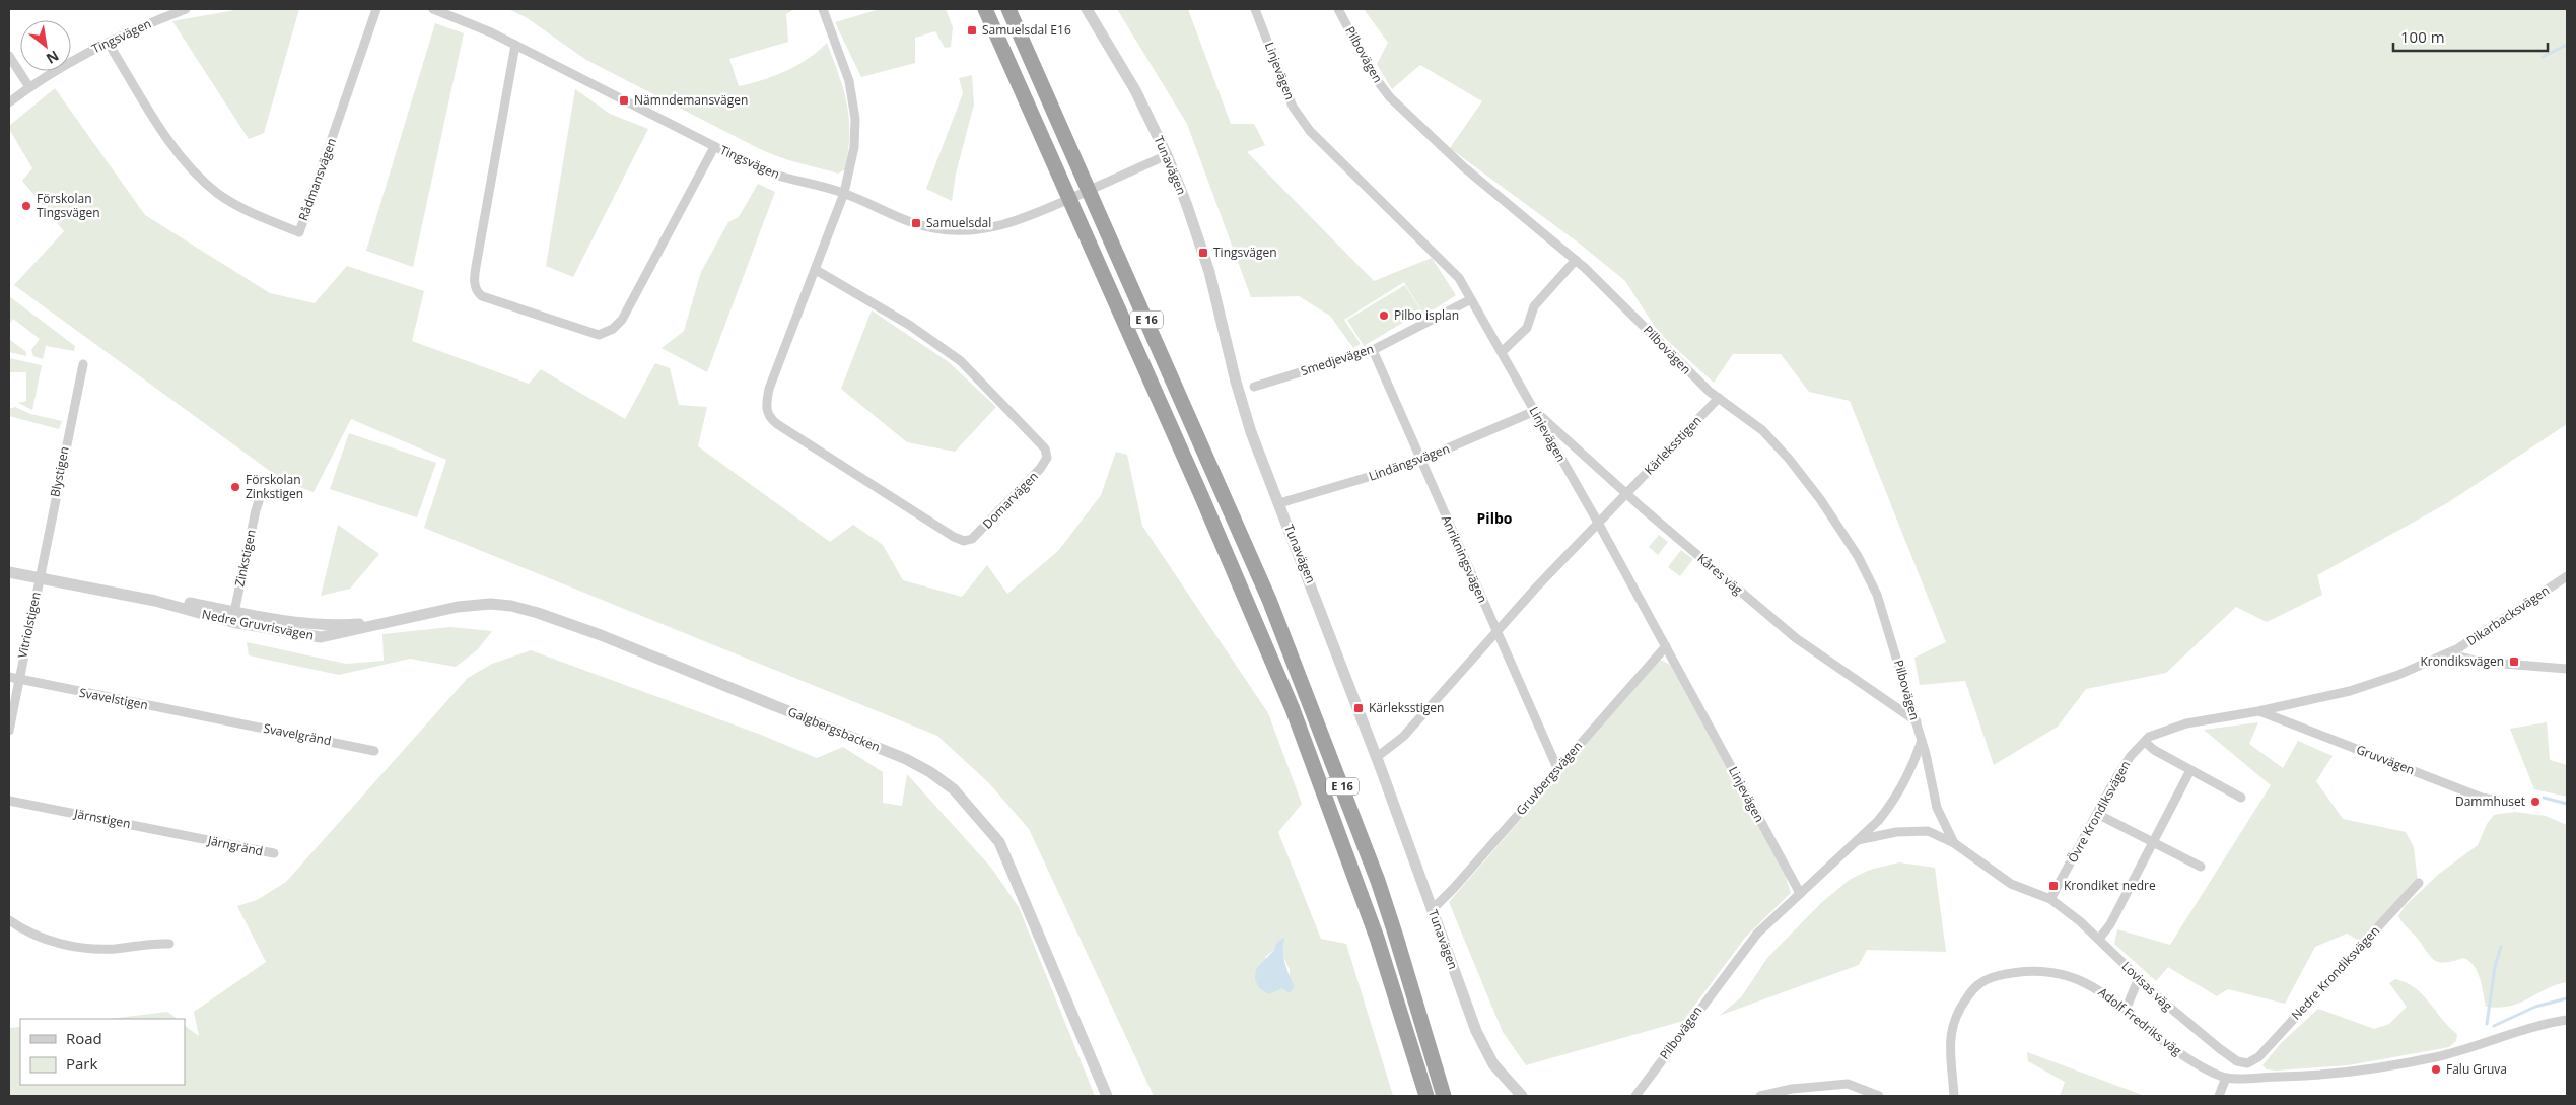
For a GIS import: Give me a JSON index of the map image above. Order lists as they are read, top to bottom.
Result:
{
  "streets": {
    "highway": ["E 16"],
    "street": [
      "Tingsvägen",
      "Pilbovägen",
      "Linjevägen",
      "Tunavägen",
      "Rådmansvägen",
      "Smedjevägen",
      "Kärleksstigen",
      "Lindängsvägen",
      "Blystigen",
      "Domarvägen",
      "Zinkstigen",
      "Anrikningsvägen",
      "Kåres väg",
      "Dikarbacksvägen",
      "Vitriolstigen",
      "Nedre Gruvrisvägen",
      "Svavelstigen",
      "Galgbergsbacken",
      "Svavelgränd",
      "Gruvvägen",
      "Gruvbergsvägen",
      "Övre Krondiksvägen",
      "Järnstigen",
      "Järngränd",
      "Nedre Krondiksvägen",
      "Lovisas väg",
      "Adolf Fredriks väg"
    ]
  },
  "crossings": [
    ["Tingsvägen", "Tunavägen"],
    ["Tingsvägen", "Rådmansvägen"],
    ["Tingsvägen", "Domarvägen"],
    ["Pilbovägen", "Linjevägen"],
    ["Pilbovägen", "Kärleksstigen"],
    ["Pilbovägen", "Kåres väg"],
    ["Linjevägen", "Smedjevägen"],
    ["Linjevägen", "Kärleksstigen"],
    ["Linjevägen", "Lindängsvägen"],
    ["Linjevägen", "Kåres väg"],
    ["Linjevägen", "Gruvbergsvägen"],
    ["Tunavägen", "Kärleksstigen"],
    ["Tunavägen", "Lindängsvägen"],
    ["Tunavägen", "Gruvbergsvägen"],
    ["Smedjevägen", "Anrikningsvägen"],
    ["Kärleksstigen", "Anrikningsvägen"],
    ["Kärleksstigen", "Kåres väg"],
    ["Lindängsvägen", "Anrikningsvägen"],
    ["Lindängsvägen", "Kåres väg"],
    ["Blystigen", "Vitriolstigen"],
    ["Blystigen", "Nedre Gruvrisvägen"],
    ["Zinkstigen", "Nedre Gruvrisvägen"],
    ["Anrikningsvägen", "Gruvbergsvägen"],
    ["Dikarbacksvägen", "Övre Krondiksvägen"],
    ["Vitriolstigen", "Nedre Gruvrisvägen"],
    ["Vitriolstigen", "Svavelstigen"],
    ["Nedre Gruvrisvägen", "Galgbergsbacken"],
    ["Svavelstigen", "Svavelgränd"],
    ["Gruvvägen", "Övre Krondiksvägen"],
    ["Övre Krondiksvägen", "Lovisas väg"],
    ["Järnstigen", "Järngränd"],
    ["Nedre Krondiksvägen", "Lovisas väg"]
  ],
  "districts": ["Pilbo"],
  "places": {
    "transit": [
      "Samuelsdal E16",
      "Nämndemansvägen",
      "Samuelsdal",
      "Tingsvägen",
      "Krondiksvägen",
      "Kärleksstigen",
      "Krondiket nedre"
    ],
    "other": [
      "Förskolan Tingsvägen",
      "Pilbo isplan",
      "Förskolan Zinkstigen",
      "Dammhuset",
      "Falu Gruva"
    ]
  },
  "legend": ["Road", "Park"],
  "scale_bar": "100 m",
  "north": "bottom right"
}
